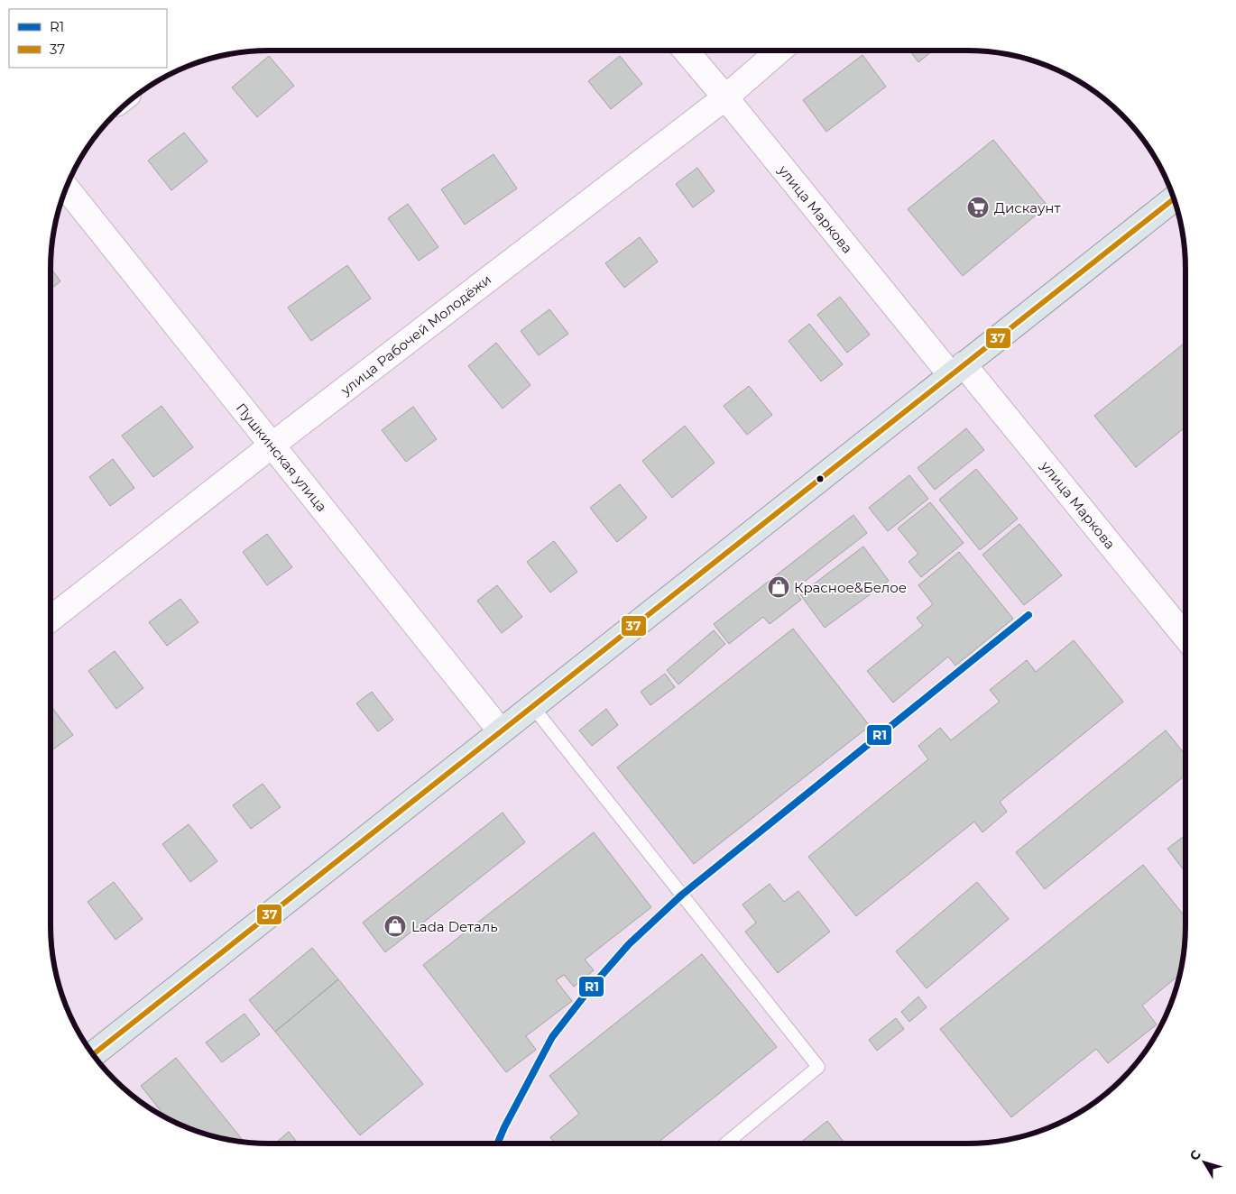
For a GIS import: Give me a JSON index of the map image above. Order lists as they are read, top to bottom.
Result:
{
  "streets": {
    "street": ["улица Маркова", "улица Рабочей Молодёжи", "Пушкинская улица"]
  },
  "crossings": [
    ["улица Маркова", "улица Рабочей Молодёжи"],
    ["улица Рабочей Молодёжи", "Пушкинская улица"]
  ],
  "places": {
    "supermarket": ["Дискаунт"],
    "shop": ["Красное&Белое", "Lada Dеталь"]
  },
  "lines": ["transit line 37", "transit line R1"],
  "legend": ["R1", "37"],
  "north": "top left"
}
